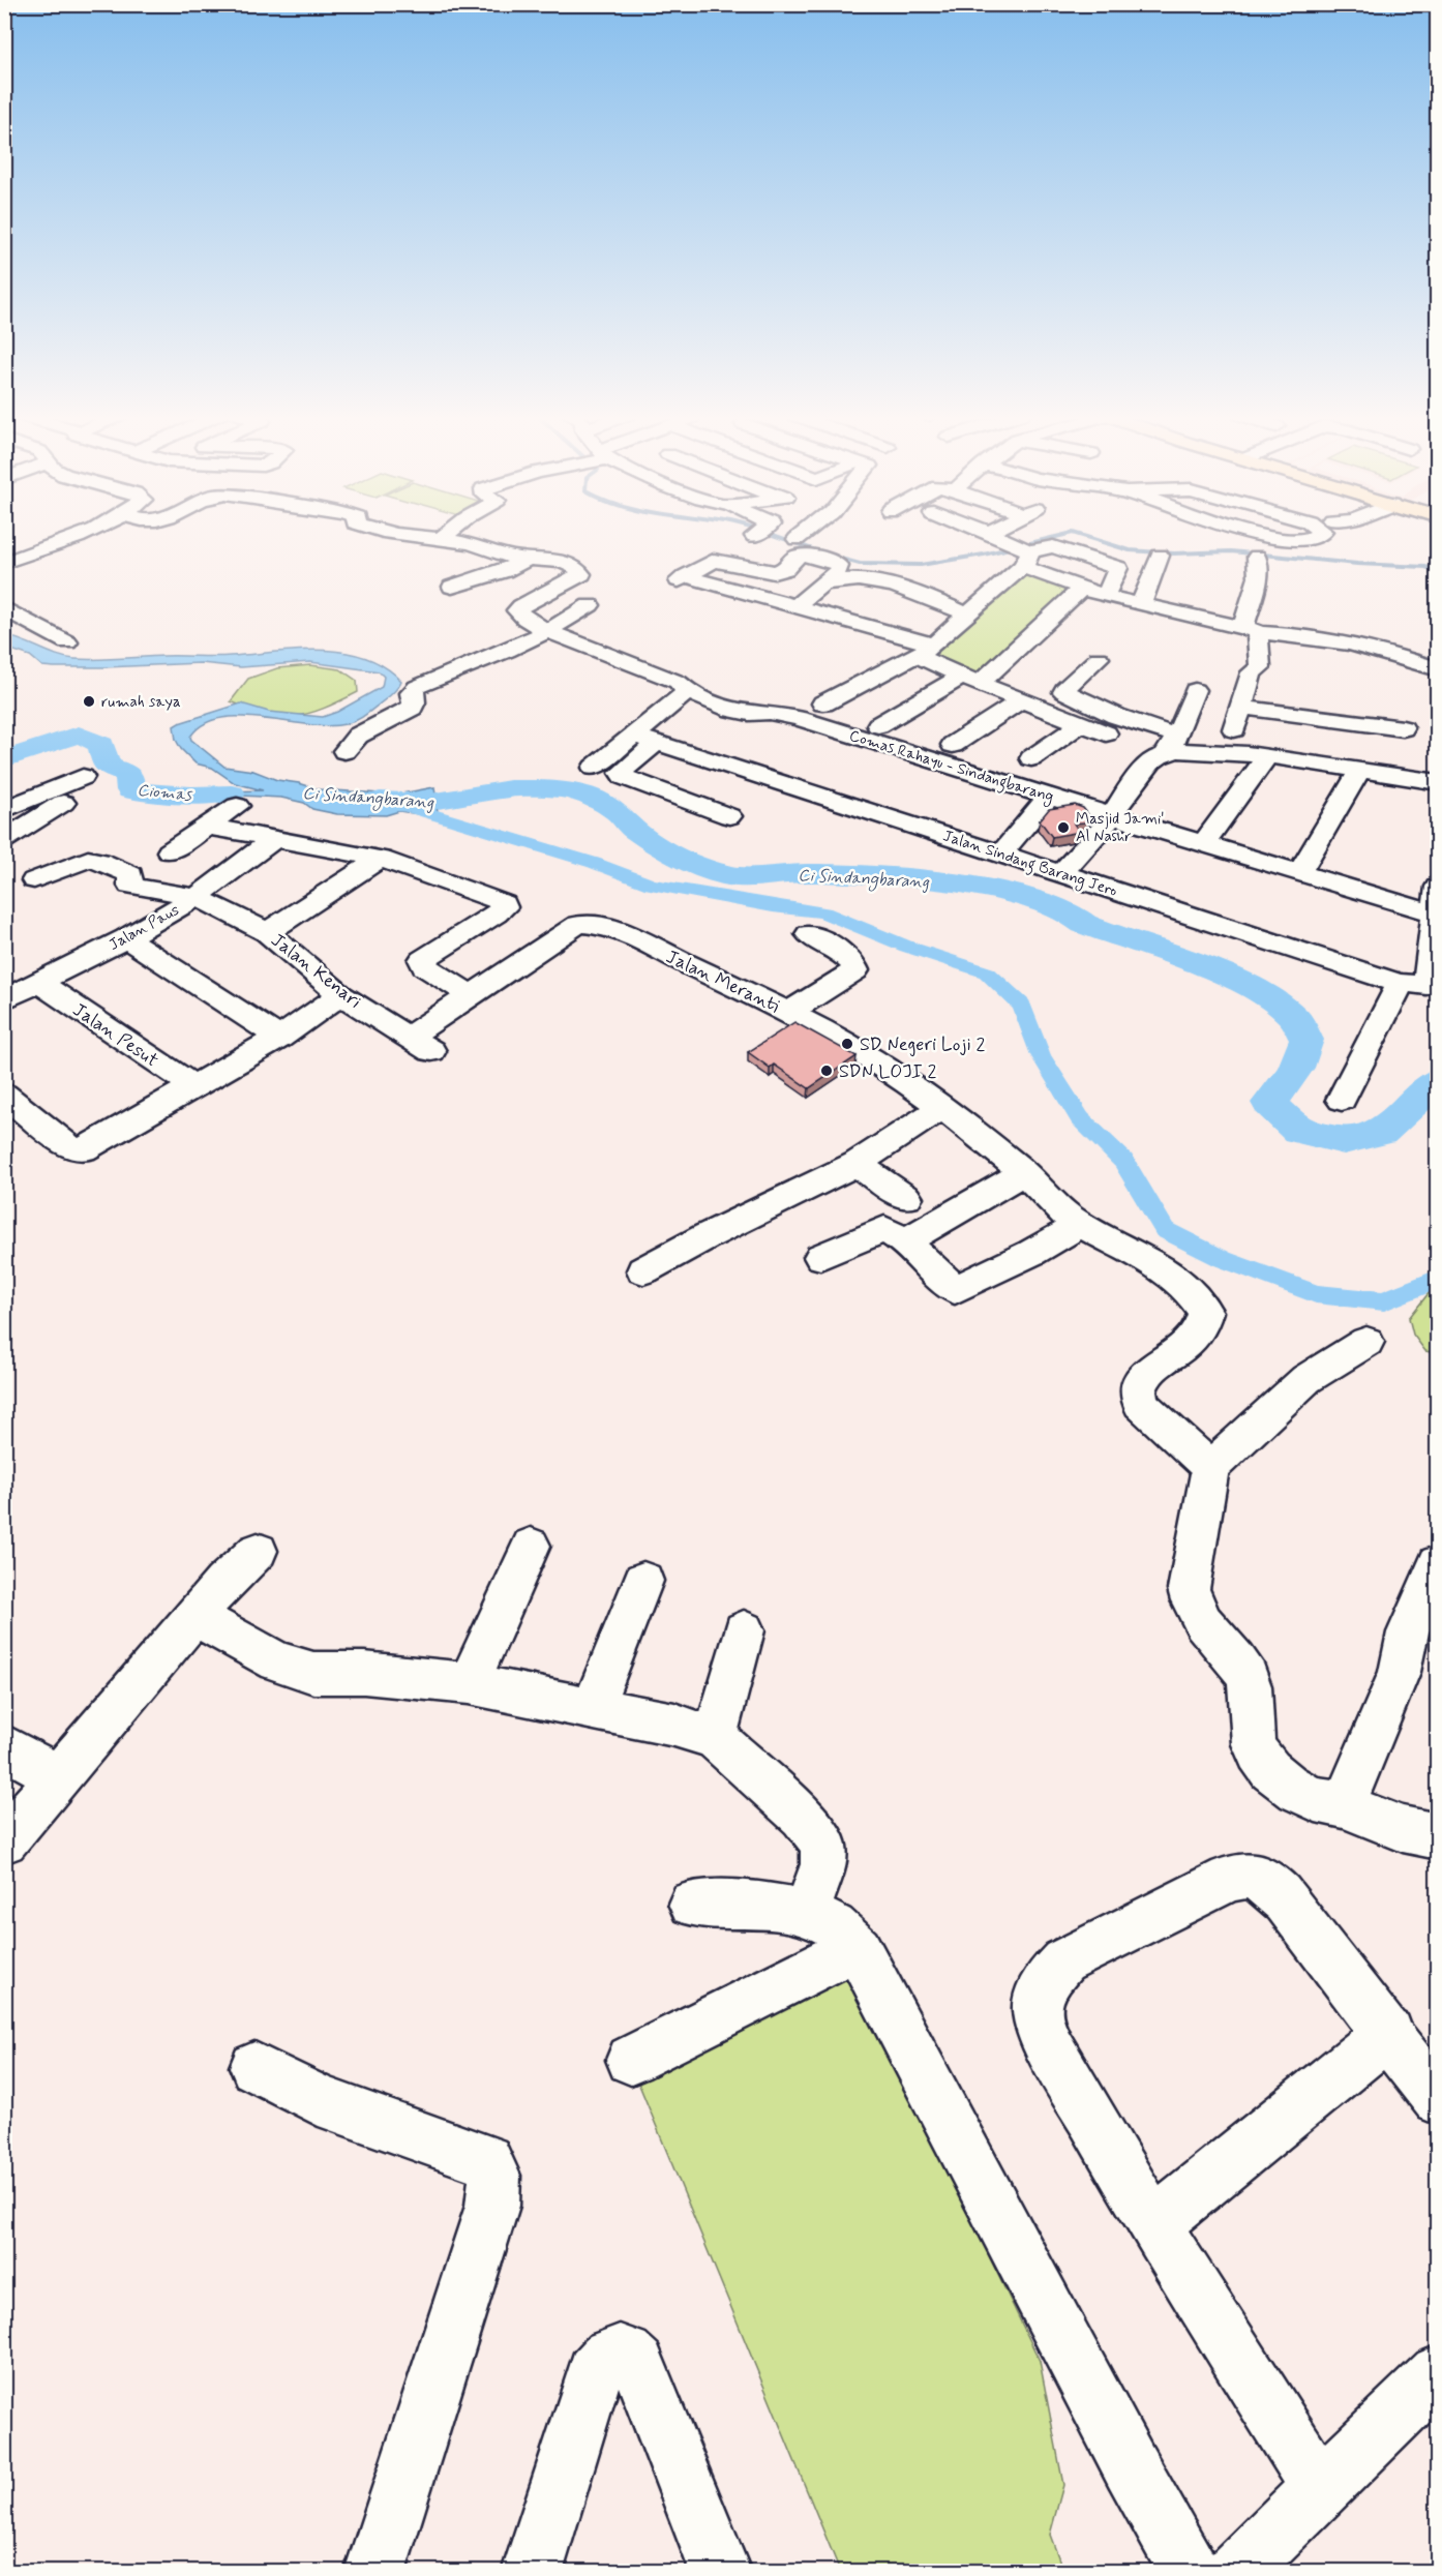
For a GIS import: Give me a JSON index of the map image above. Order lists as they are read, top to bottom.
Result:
{
  "streets": {
    "street": [
      "Comas Rahayu - Sindangbarang",
      "Jalan Sindang Barang Jero",
      "Jalan Paus",
      "Jalan Kenari",
      "Jalan Meranti",
      "Jalan Pesut"
    ]
  },
  "crossings": [
    ["Jalan Paus", "Jalan Kenari"],
    ["Jalan Paus", "Jalan Pesut"],
    ["Jalan Kenari", "Jalan Meranti"]
  ],
  "water": ["Ciomas", "Ci Sindangbarang"],
  "places": [
    "rumah saya",
    "Masjid Jami' Al Nashr",
    "SD Negeri Loji 2",
    "SDN LOJI 2"
  ]
}
